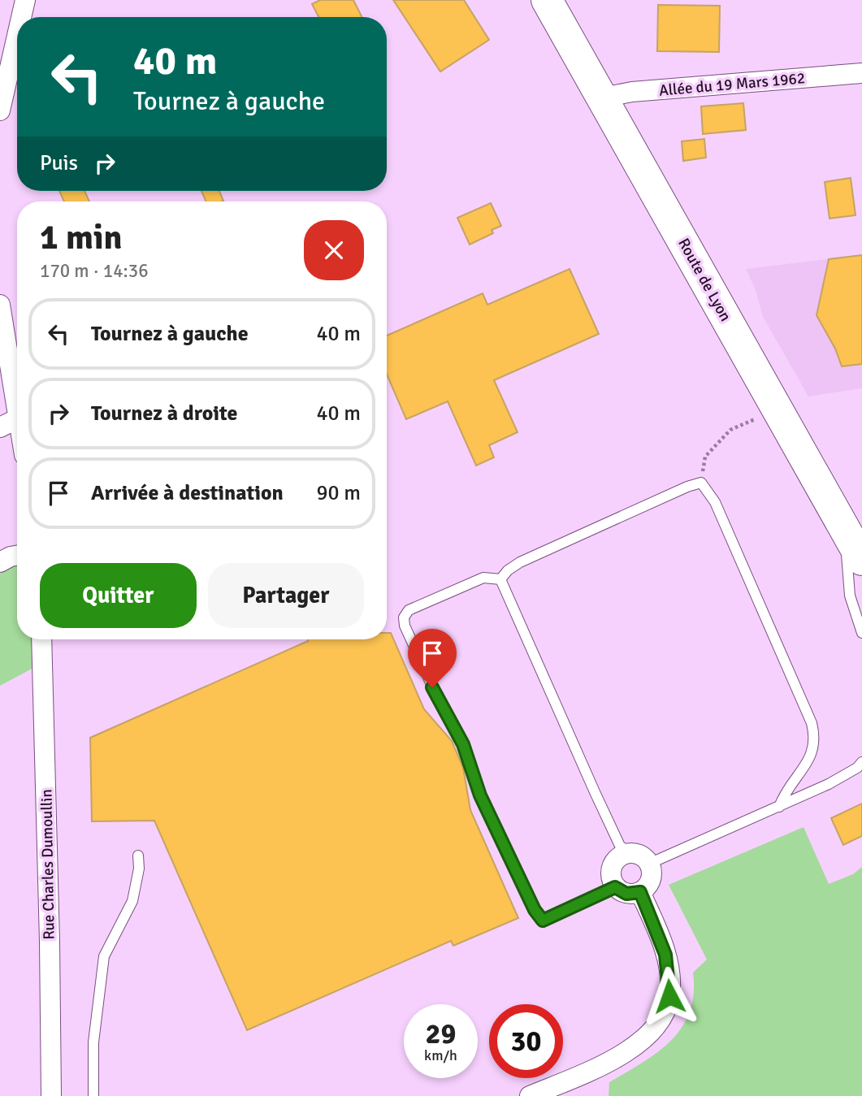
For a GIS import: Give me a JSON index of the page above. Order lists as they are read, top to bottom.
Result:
{
  "streets": {
    "main road": ["Route de Lyon"],
    "street": ["Allée du 19 Mars 1962", "Rue Charles Dumoullin"]
  },
  "crossings": [
    ["Allée du 19 Mars 1962", "Route de Lyon"]
  ],
  "page": {
    "turn": ["40 m", "Tournez à gauche"],
    "then": "Puis",
    "heading": ["1 min", "170 m · 14:36"],
    "list": [
      {
        "name": "Tournez à gauche",
        "value": "40 m"
      },
      {
        "name": "Tournez à droite",
        "value": "40 m"
      },
      {
        "name": "Arrivée à destination",
        "value": "90 m"
      }
    ],
    "buttons": ["Quitter", "Partager"],
    "speed": "29 km/h",
    "limit": "30"
  }
}
